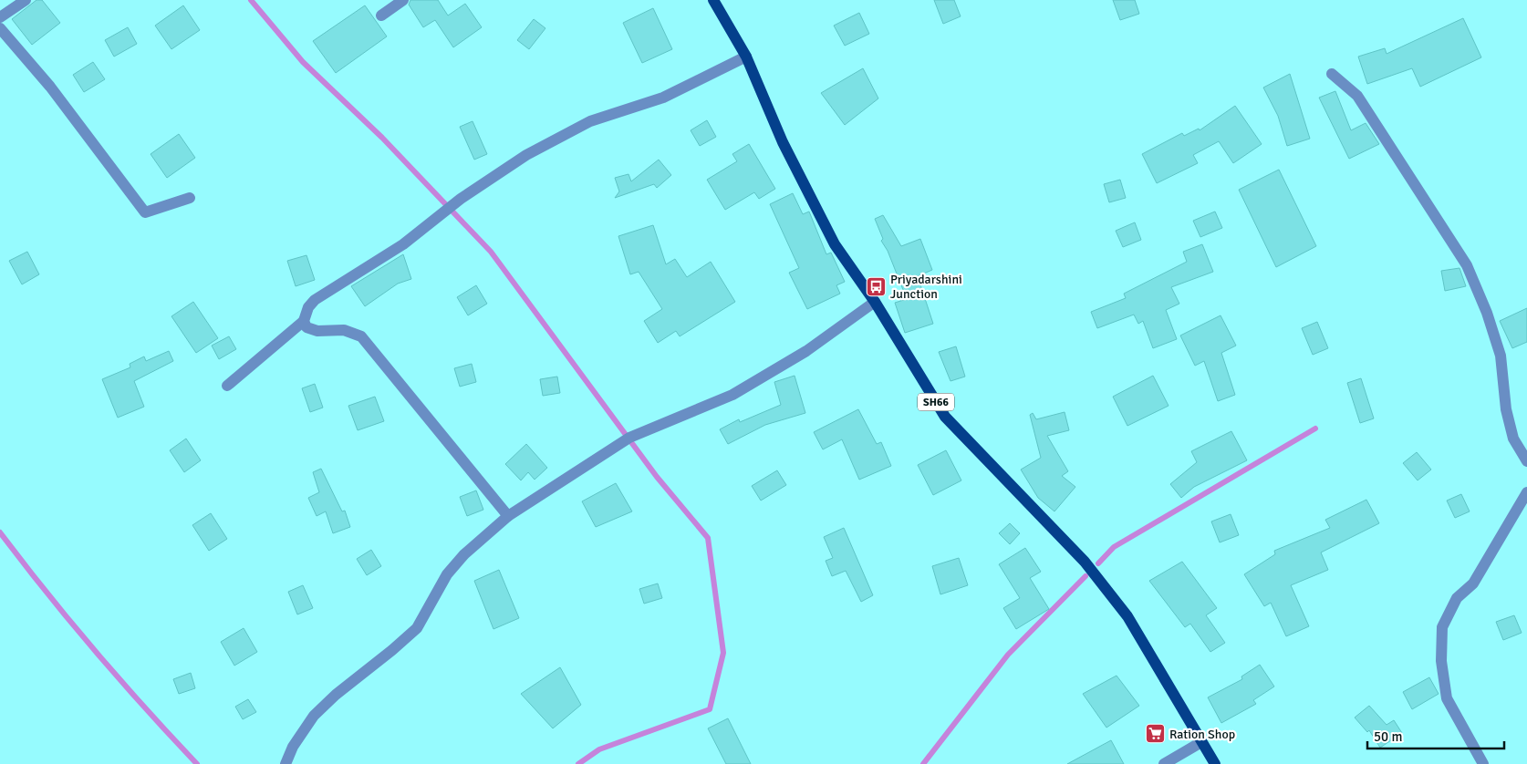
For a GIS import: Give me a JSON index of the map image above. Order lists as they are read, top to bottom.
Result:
{
  "streets": {
    "main road": ["SH66"]
  },
  "places": {
    "bus stop": ["Priyadarshini Junction"],
    "supermarket": ["Ration Shop"]
  },
  "scale_bar": "50 m"
}
